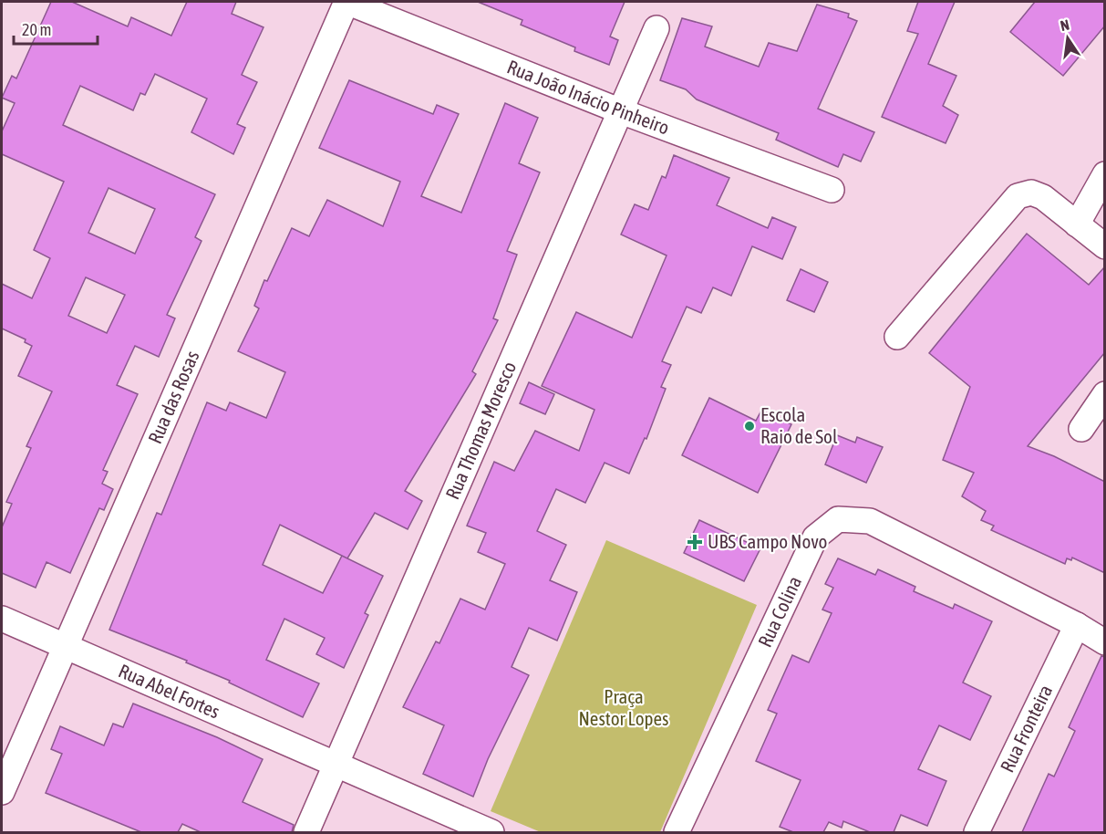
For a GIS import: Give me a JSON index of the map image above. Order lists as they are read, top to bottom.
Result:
{
  "streets": {
    "street": [
      "Rua João Inácio Pinheiro",
      "Rua das Rosas",
      "Rua Thomas Moresco",
      "Rua Colina",
      "Rua Abel Fortes",
      "Rua Fronteira"
    ]
  },
  "crossings": [
    ["Rua João Inácio Pinheiro", "Rua das Rosas"],
    ["Rua João Inácio Pinheiro", "Rua Thomas Moresco"],
    ["Rua das Rosas", "Rua Abel Fortes"],
    ["Rua Thomas Moresco", "Rua Abel Fortes"],
    ["Rua Colina", "Rua Fronteira"]
  ],
  "parks": ["Praça Nestor Lopes"],
  "places": {
    "other": ["Escola Raio de Sol"],
    "health": ["UBS Campo Novo"]
  },
  "scale_bar": "20 m",
  "north": "top"
}
